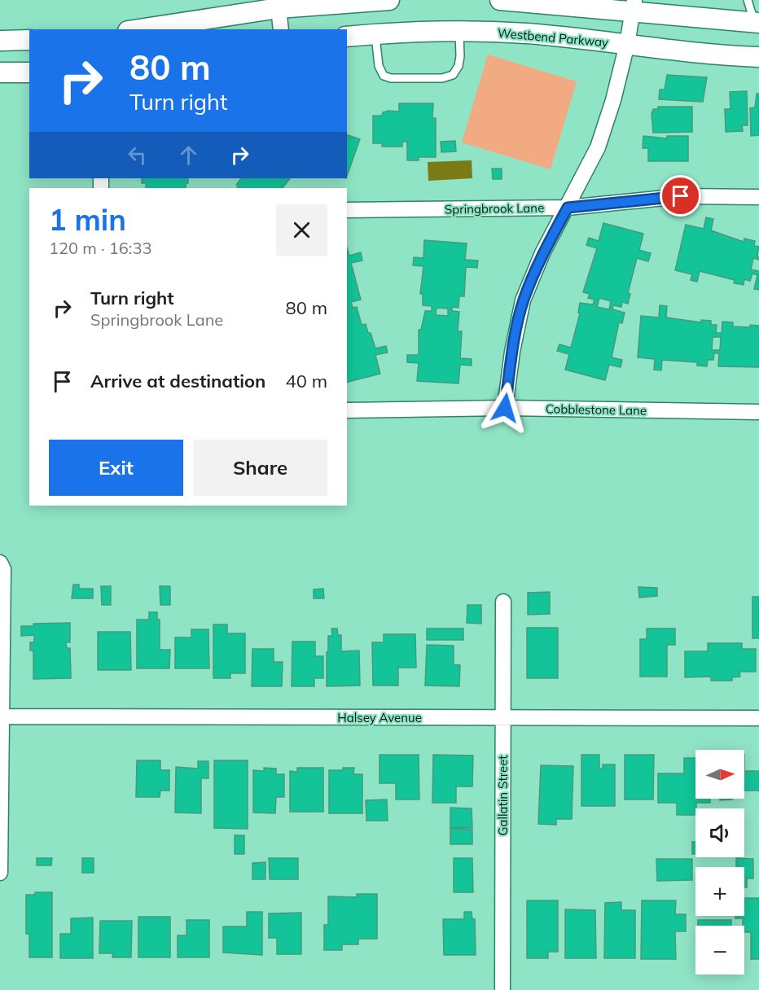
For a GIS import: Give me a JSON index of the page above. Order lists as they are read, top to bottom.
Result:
{
  "streets": {
    "street": [
      "Westbend Parkway",
      "Springbrook Lane",
      "Cobblestone Lane",
      "Halsey Avenue",
      "Gallatin Street"
    ]
  },
  "crossings": [
    ["Halsey Avenue", "Gallatin Street"]
  ],
  "north": "right",
  "page": {
    "turn": ["80 m", "Turn right"],
    "heading": ["1 min", "120 m · 16:33"],
    "list": [
      {
        "name": "Turn right",
        "note": "Springbrook Lane",
        "value": "80 m"
      },
      {
        "name": "Arrive at destination",
        "value": "40 m"
      }
    ],
    "buttons": ["Exit", "Share"],
    "map_buttons": ["+", "−"]
  }
}
